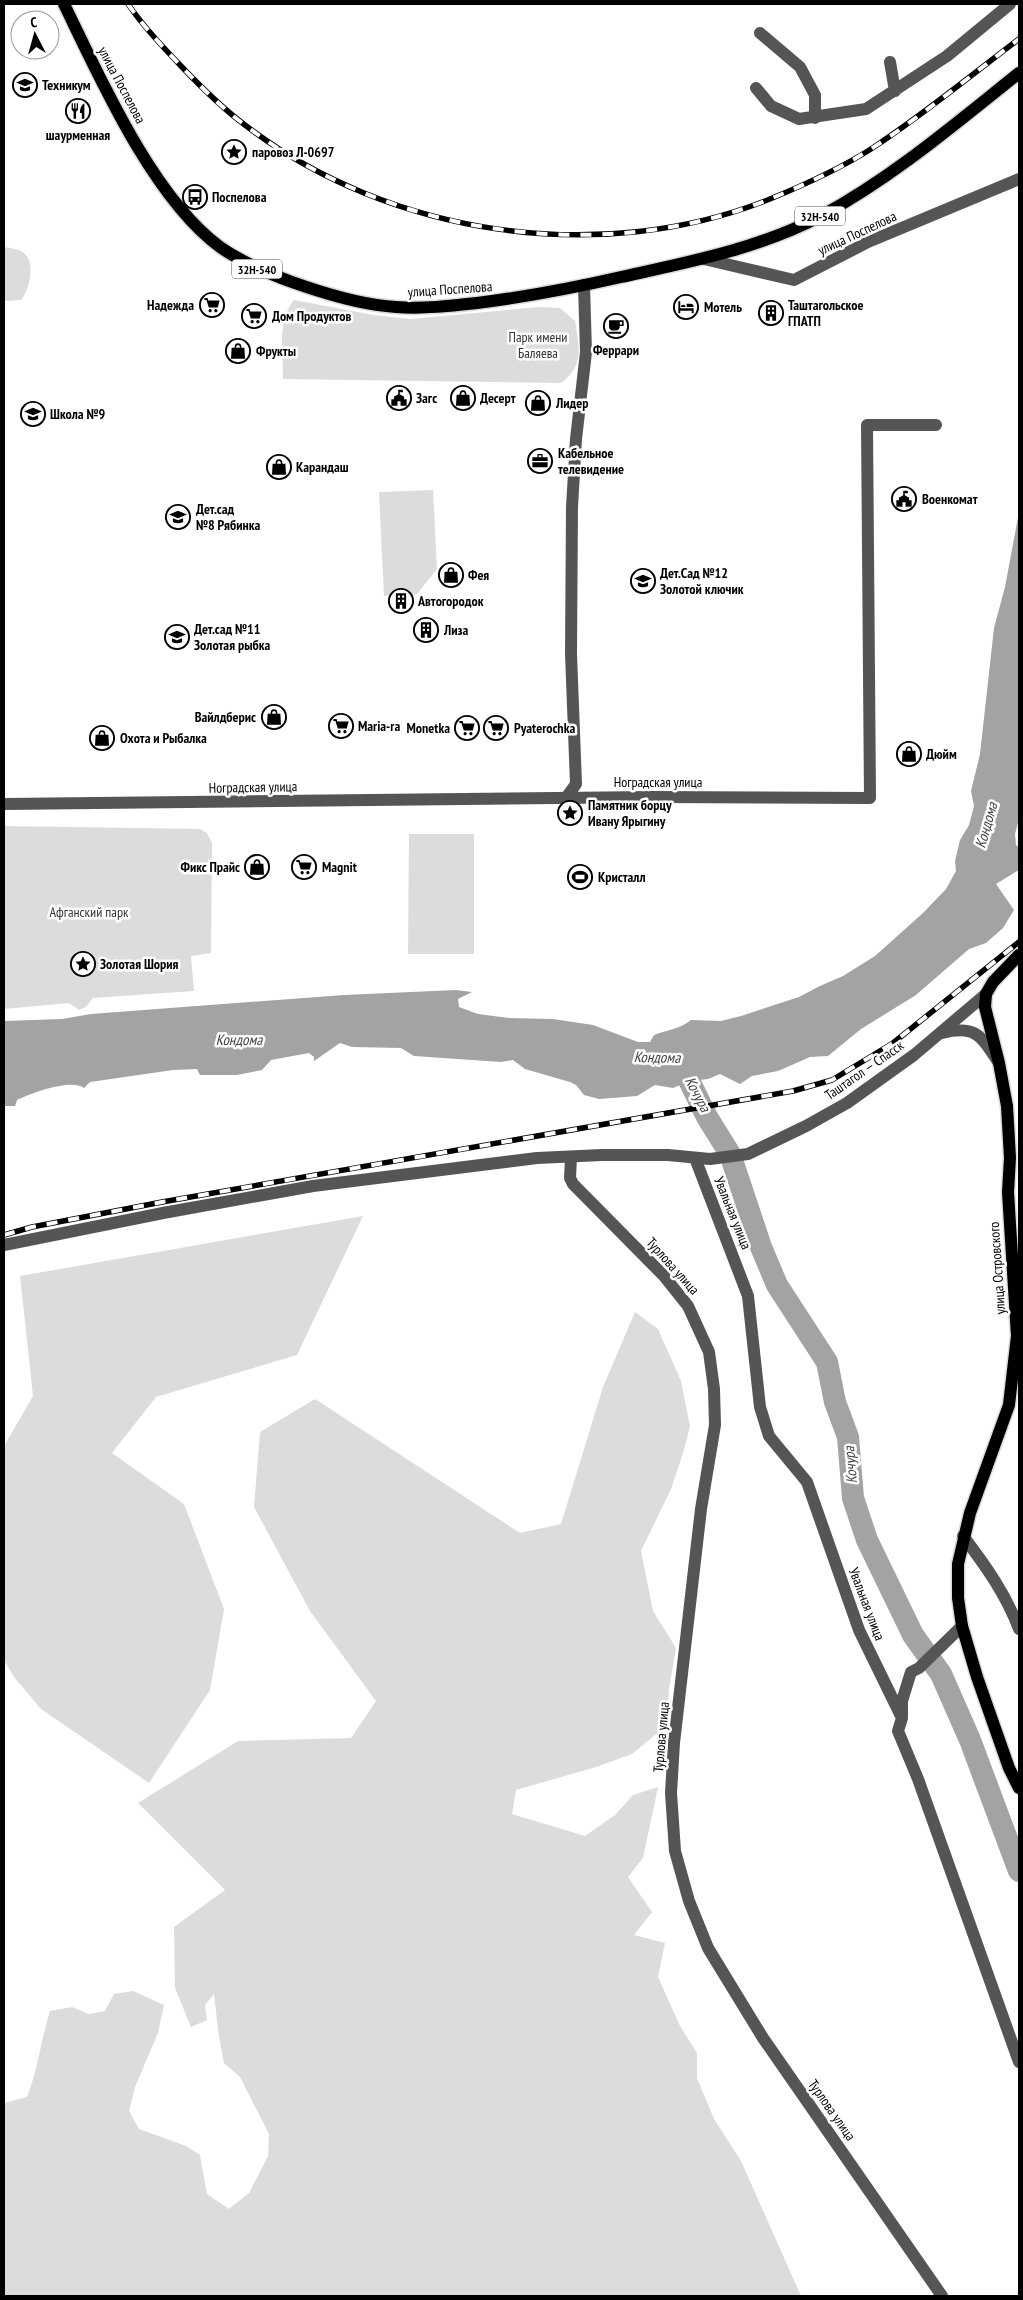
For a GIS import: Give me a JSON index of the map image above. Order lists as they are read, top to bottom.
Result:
{
  "streets": {
    "main road": ["улица Поспелова", "32Н-540", "улица Островского"],
    "street": [
      "Ноградская улица",
      "Таштагол — Спасск",
      "Увальная улица",
      "Турлова улица"
    ]
  },
  "crossings": [
    ["улица Поспелова", "32Н-540"],
    ["Таштагол — Спасск", "Увальная улица"],
    ["Таштагол — Спасск", "Турлова улица"],
    ["Таштагол — Спасск", "улица Островского"]
  ],
  "water": ["Кондома", "Кочура"],
  "parks": ["Парк имени Баляева", "Афганский парк"],
  "places": {
    "school or university": [
      "Техникум",
      "Школа №9",
      "Дет.сад №8 Рябинка",
      "Дет.Сад №12 Золотой ключик",
      "Дет.сад №11 Золотая рыбка"
    ],
    "restaurant": ["шаурменная"],
    "place": ["паровоз Л-0697", "Памятник борцу Ивану Ярыгину", "Золотая Шория"],
    "bus stop": ["Поспелова"],
    "supermarket": [
      "Надежда",
      "Дом Продуктов",
      "Maria-ra",
      "Monetka",
      "Pyaterochka",
      "Magnit"
    ],
    "hotel": ["Мотель"],
    "building": ["Таштагольское ГПАТП", "Автогородок", "Лиза"],
    "cafe": ["Феррари"],
    "shop": [
      "Фрукты",
      "Десерт",
      "Лидер",
      "Карандаш",
      "Фея",
      "Вайлдберис",
      "Охота и Рыбалка",
      "Дюйм",
      "Фикс Прайс"
    ],
    "public building": ["Загс", "Военкомат"],
    "office": ["Кабельное телевидение"],
    "sports": ["Кристалл"]
  },
  "north": "top"
}
